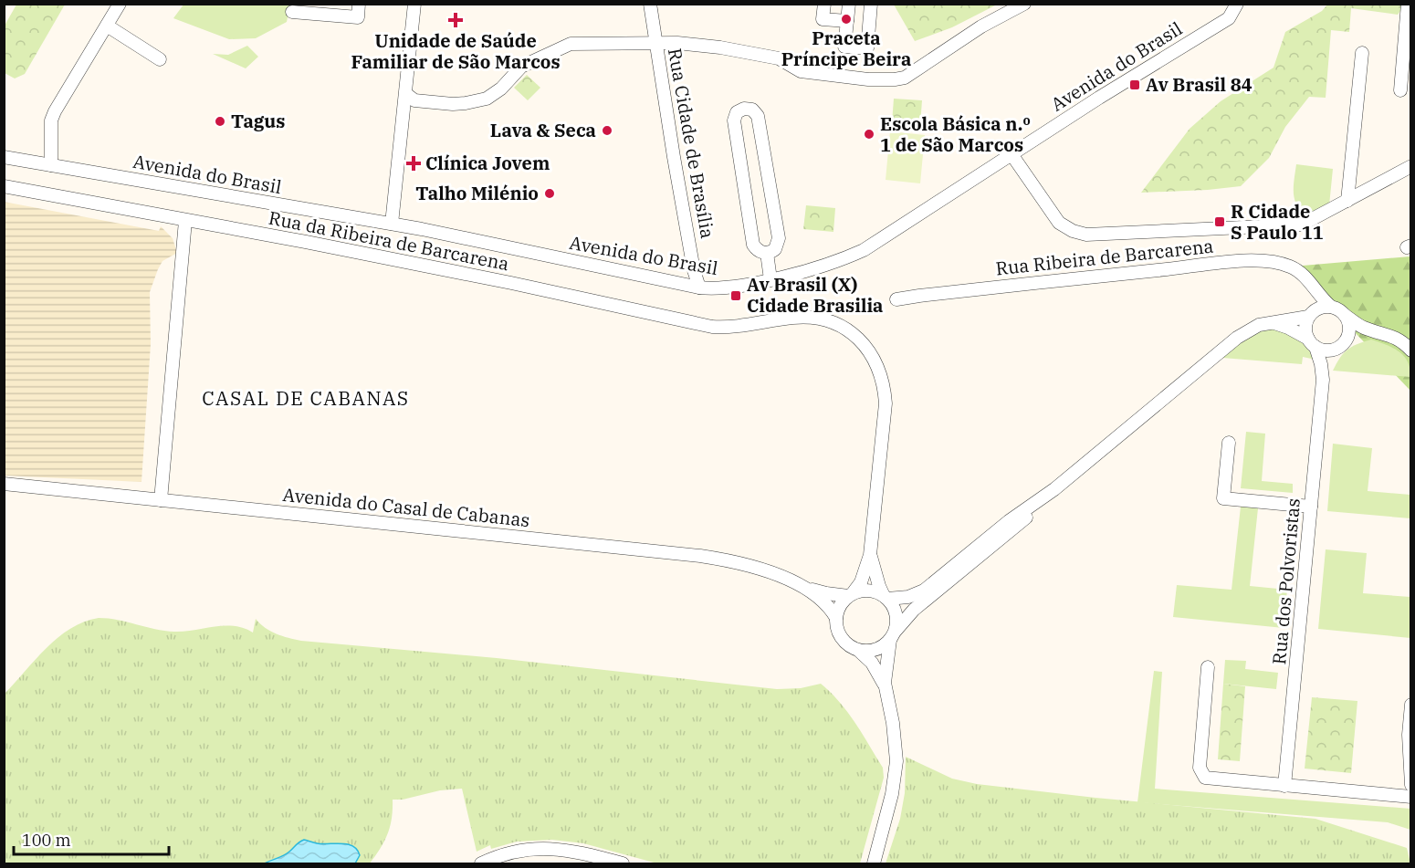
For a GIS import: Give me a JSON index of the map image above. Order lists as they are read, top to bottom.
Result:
{
  "streets": {
    "street": [
      "Avenida do Brasil",
      "Rua Cidade de Brasília",
      "Rua da Ribeira de Barcarena",
      "Rua Ribeira de Barcarena",
      "Avenida do Casal de Cabanas",
      "Rua dos Polvoristas"
    ]
  },
  "crossings": [
    ["Avenida do Brasil", "Rua Cidade de Brasília"],
    ["Rua Ribeira de Barcarena", "Rua dos Polvoristas"]
  ],
  "districts": ["CASAL DE CABANAS"],
  "places": {
    "other": [
      "Praceta Príncipe Beira",
      "Tagus",
      "Lava & Seca",
      "Escola Básica n.º 1 de São Marcos",
      "Talho Milénio"
    ],
    "health": ["Unidade de Saúde Familiar de São Marcos", "Clínica Jovem"],
    "transit": ["Av Brasil 84", "R Cidade S Paulo 11", "Av Brasil (X) Cidade Brasilia"]
  },
  "scale_bar": "100 m"
}
